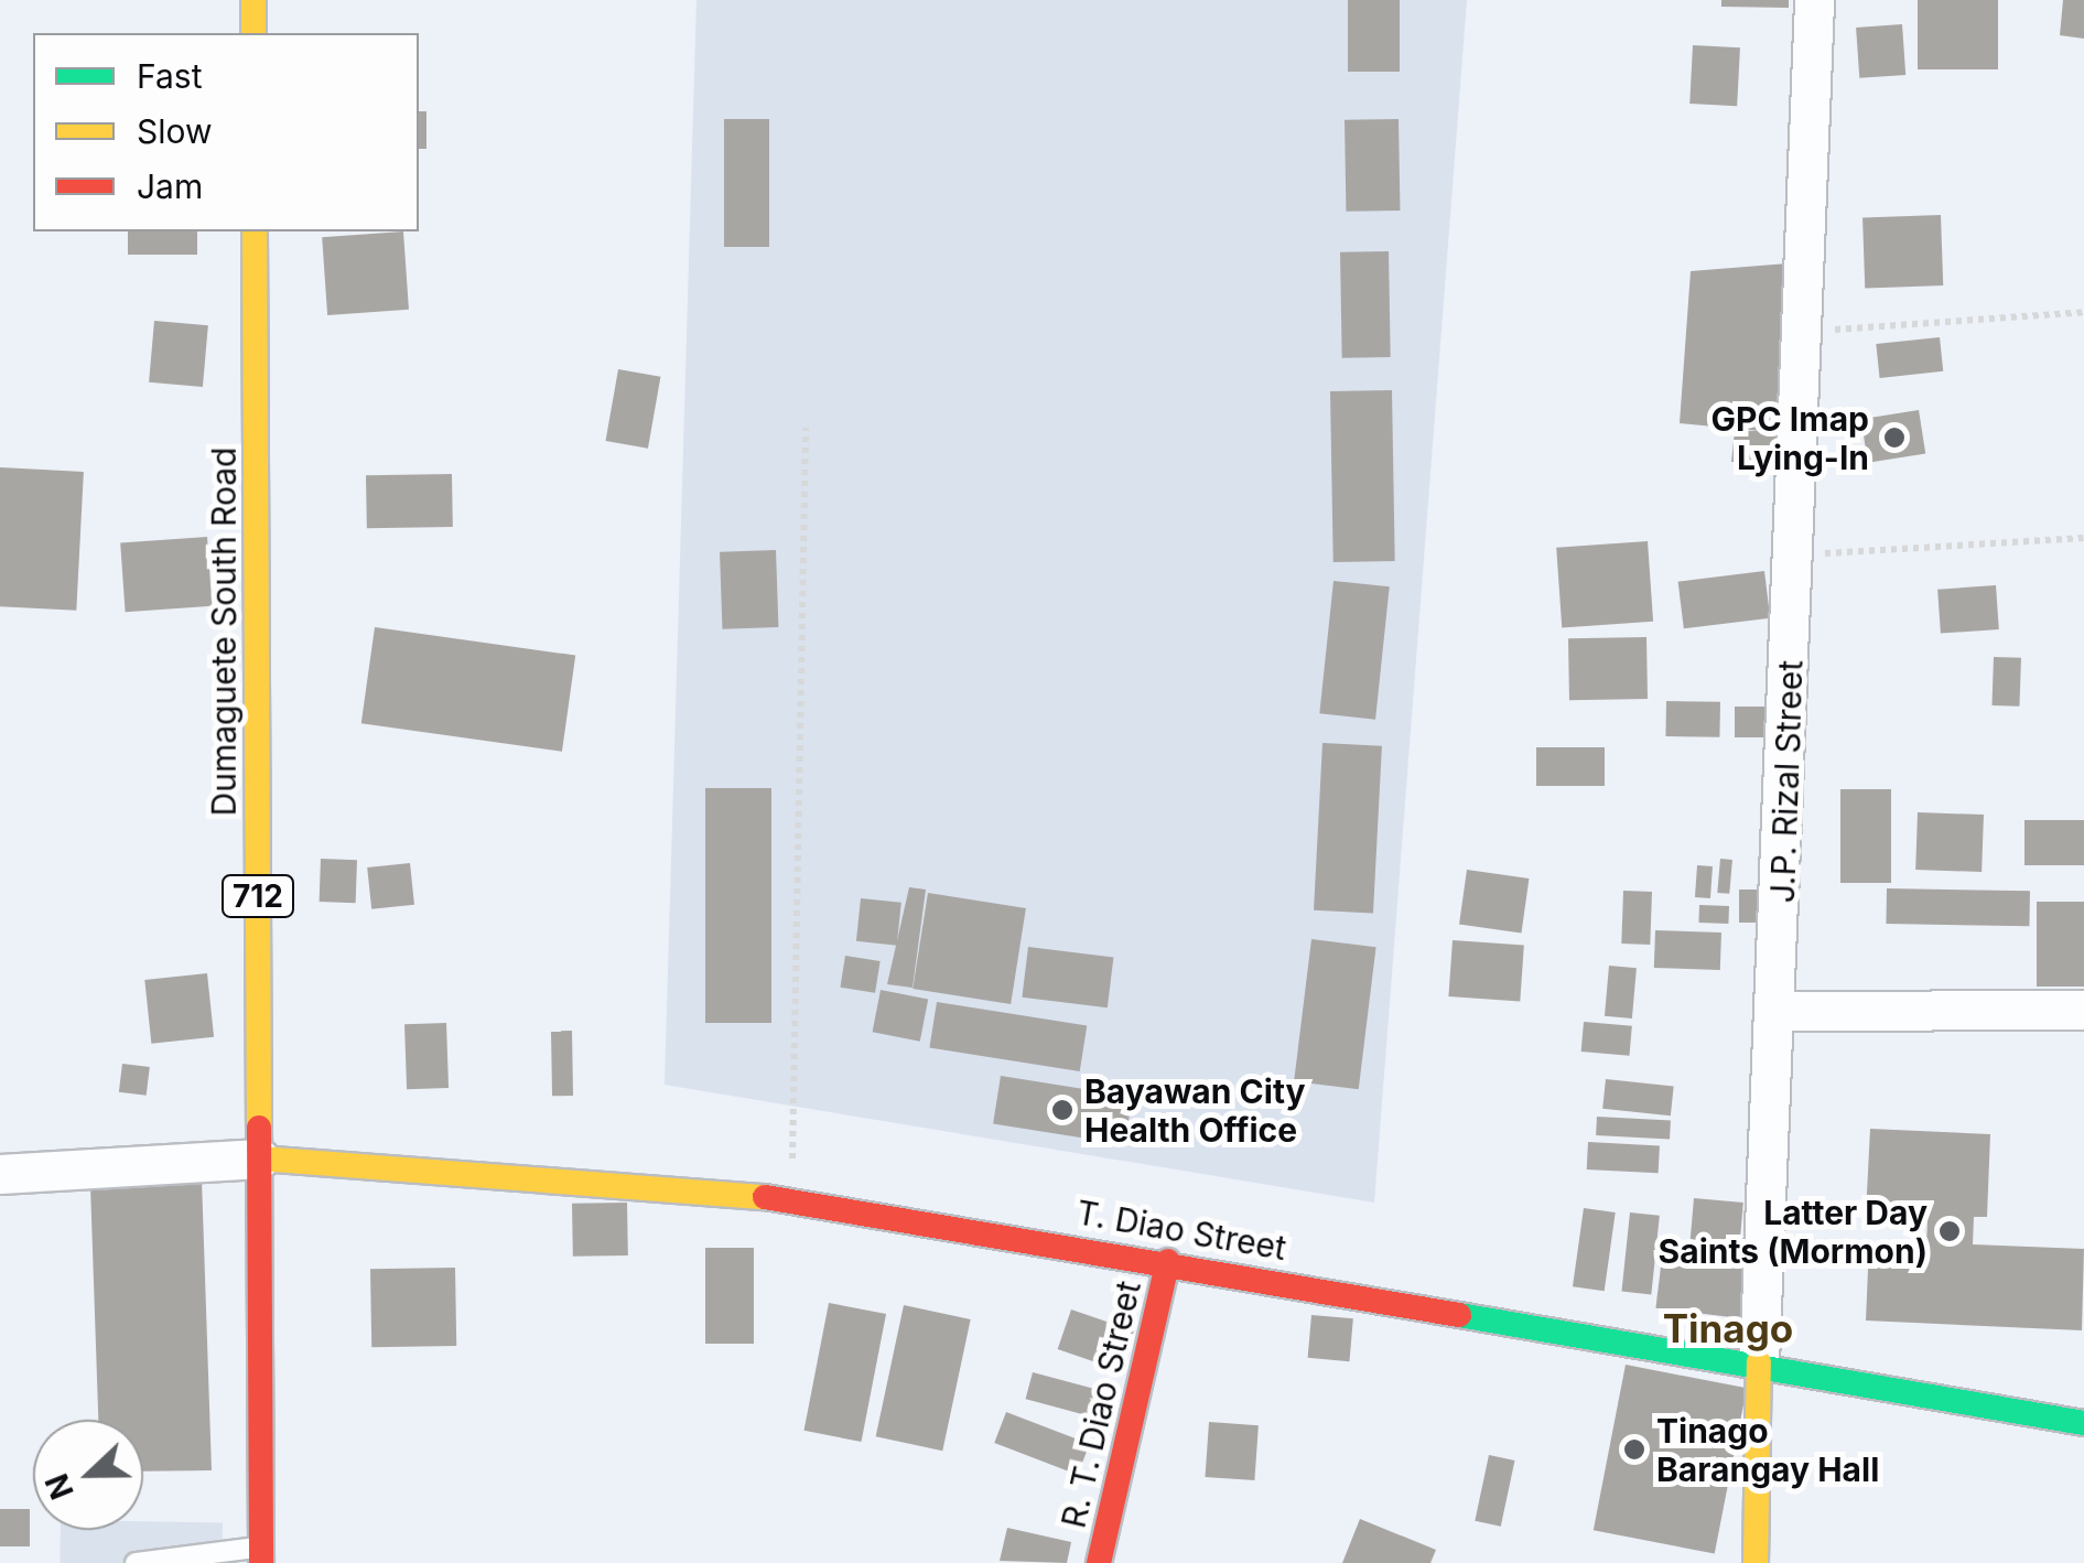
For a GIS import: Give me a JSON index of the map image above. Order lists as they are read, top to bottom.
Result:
{
  "streets": {
    "main road": [
      "Dumaguete South Road",
      "J.P. Rizal Street",
      "712",
      "T. Diao Street",
      "R. T. Diao Street"
    ]
  },
  "crossings": [
    ["Dumaguete South Road", "T. Diao Street"],
    ["J.P. Rizal Street", "T. Diao Street"],
    ["T. Diao Street", "R. T. Diao Street"]
  ],
  "districts": ["Tinago"],
  "places": [
    "GPC Imap Lying-In",
    "Bayawan City Health Office",
    "Latter Day Saints (Mormon)",
    "Tinago Barangay Hall"
  ],
  "legend": ["Fast", "Slow", "Jam"],
  "north": "left"
}
